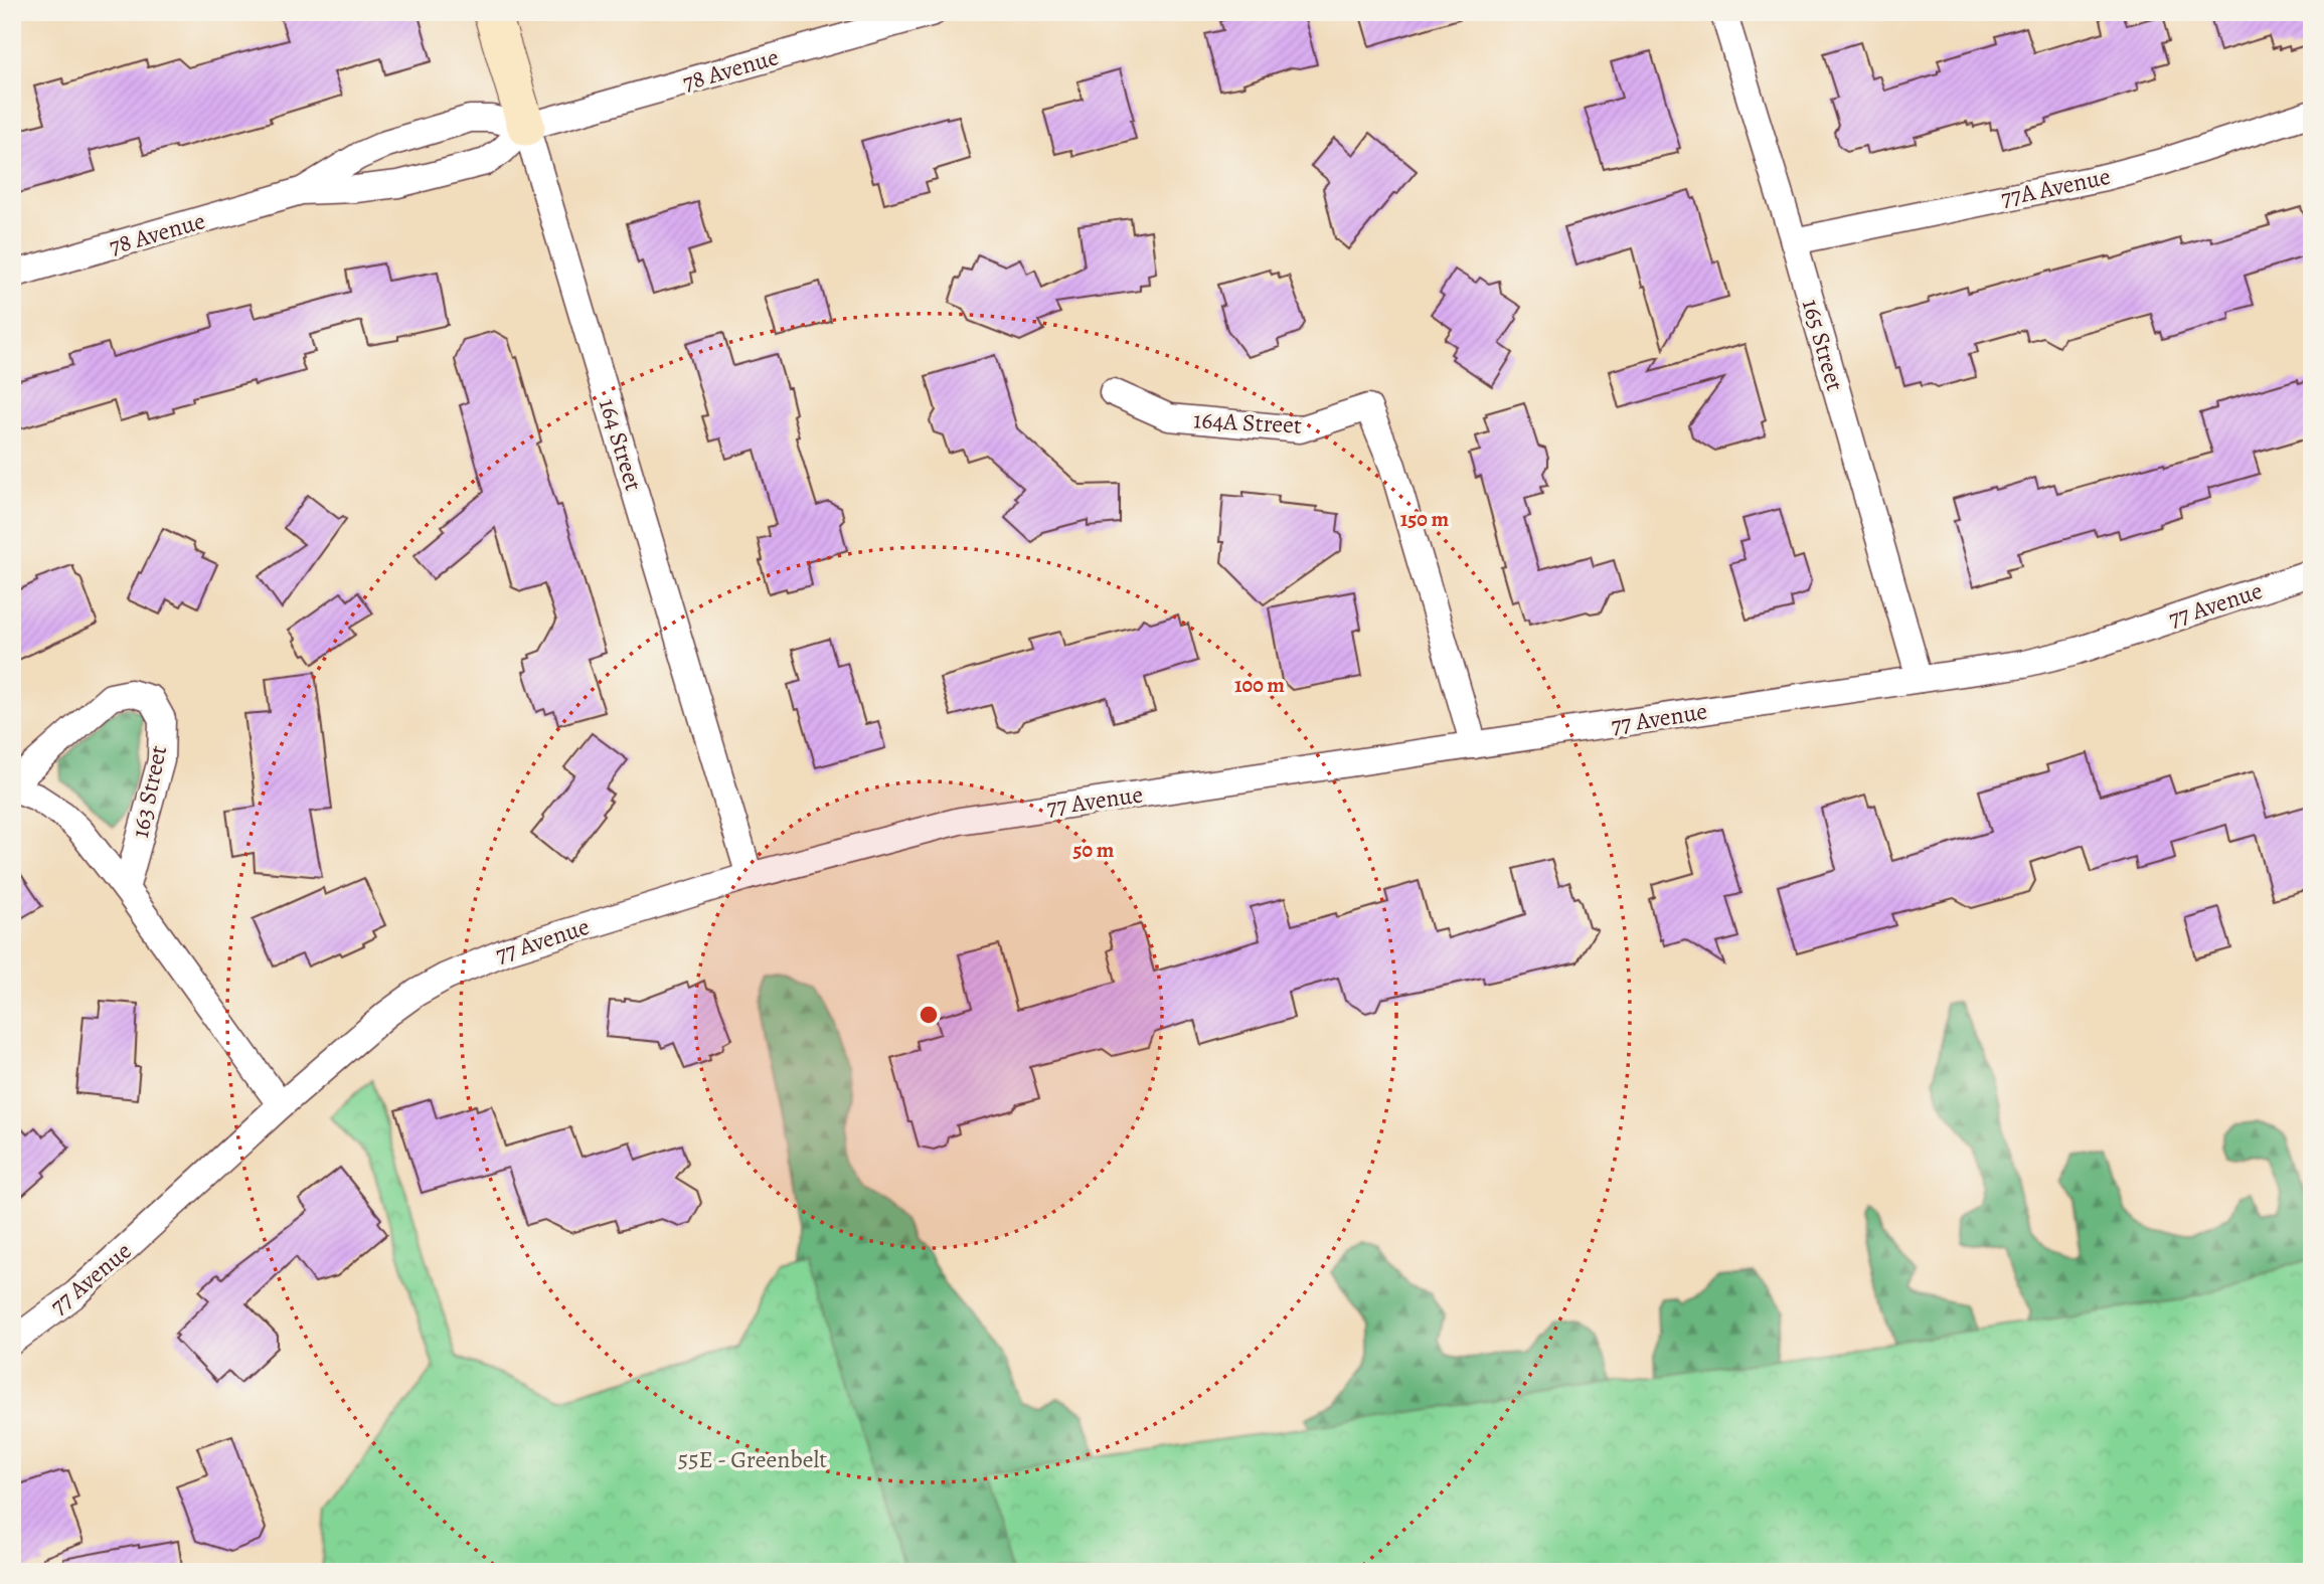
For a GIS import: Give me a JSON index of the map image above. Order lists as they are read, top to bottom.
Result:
{
  "streets": {
    "street": [
      "78 Avenue",
      "77A Avenue",
      "165 Street",
      "164A Street",
      "164 Street",
      "77 Avenue",
      "163 Street"
    ]
  },
  "crossings": [
    ["78 Avenue", "164 Street"],
    ["77A Avenue", "165 Street"],
    ["165 Street", "77 Avenue"],
    ["164A Street", "77 Avenue"],
    ["164 Street", "77 Avenue"],
    ["77 Avenue", "163 Street"]
  ],
  "parks": ["55E - Greenbelt"],
  "rings": ["150 m", "100 m", "50 m"]
}
